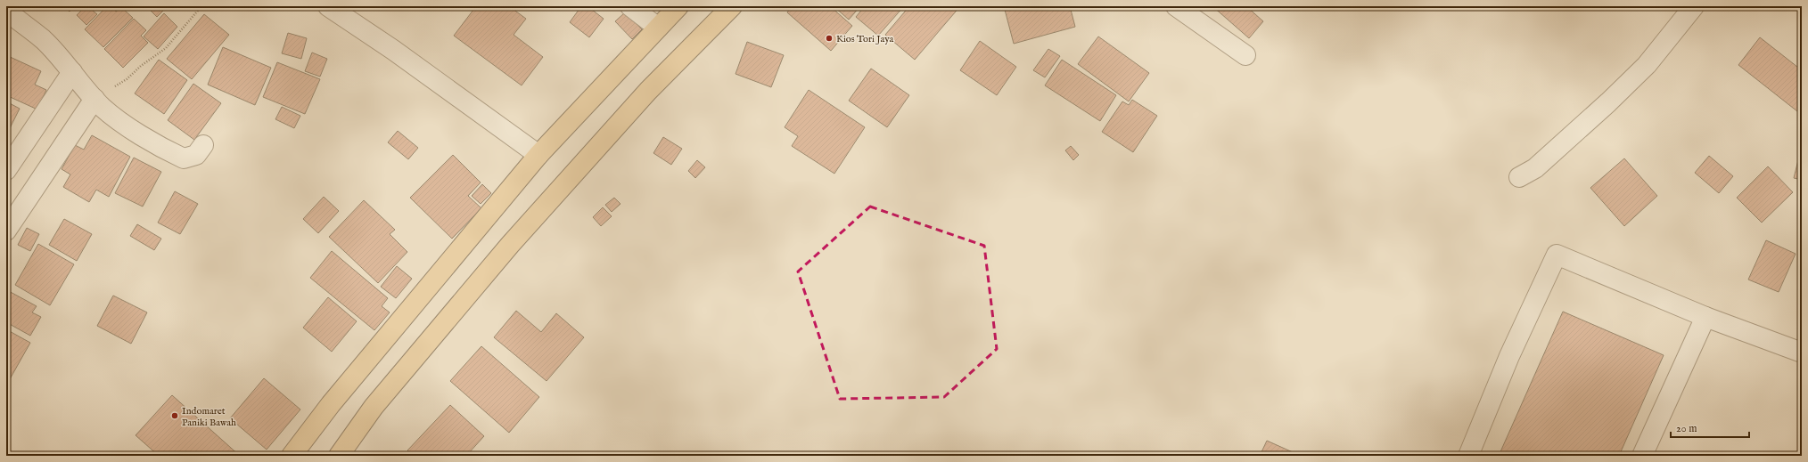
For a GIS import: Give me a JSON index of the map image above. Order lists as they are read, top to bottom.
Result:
{
  "places": ["Kios Tori Jaya", "Indomaret Paniki Bawah"],
  "scale_bar": "20 m"
}
